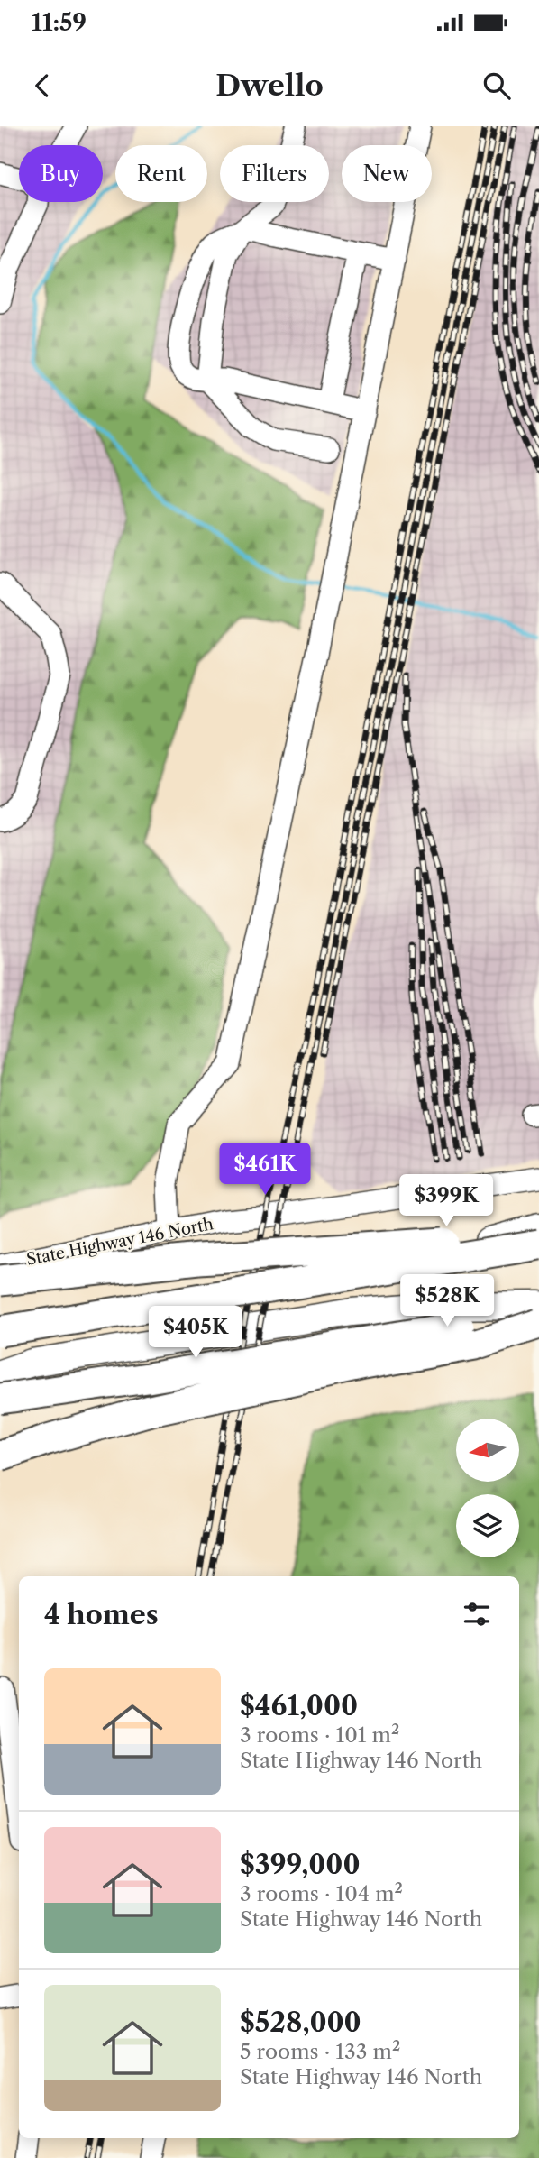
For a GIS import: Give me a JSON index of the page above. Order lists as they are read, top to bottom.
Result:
{
  "streets": {
    "street": ["State Highway 146 North"]
  },
  "north": "left",
  "page": {
    "status": "11:59",
    "header": "Dwello",
    "chip": [
      "Buy",
      "Rent",
      "Filters",
      "New"
    ],
    "price": [
      "$461K",
      "$399K",
      "$528K",
      "$405K"
    ],
    "heading": "4 homes",
    "list": [
      {
        "name": "$461,000",
        "note": "3 rooms · 101 m² · State Highway 146 North"
      },
      {
        "name": "$399,000",
        "note": "3 rooms · 104 m² · State Highway 146 North"
      },
      {
        "name": "$528,000",
        "note": "5 rooms · 133 m² · State Highway 146 North"
      }
    ]
  }
}
